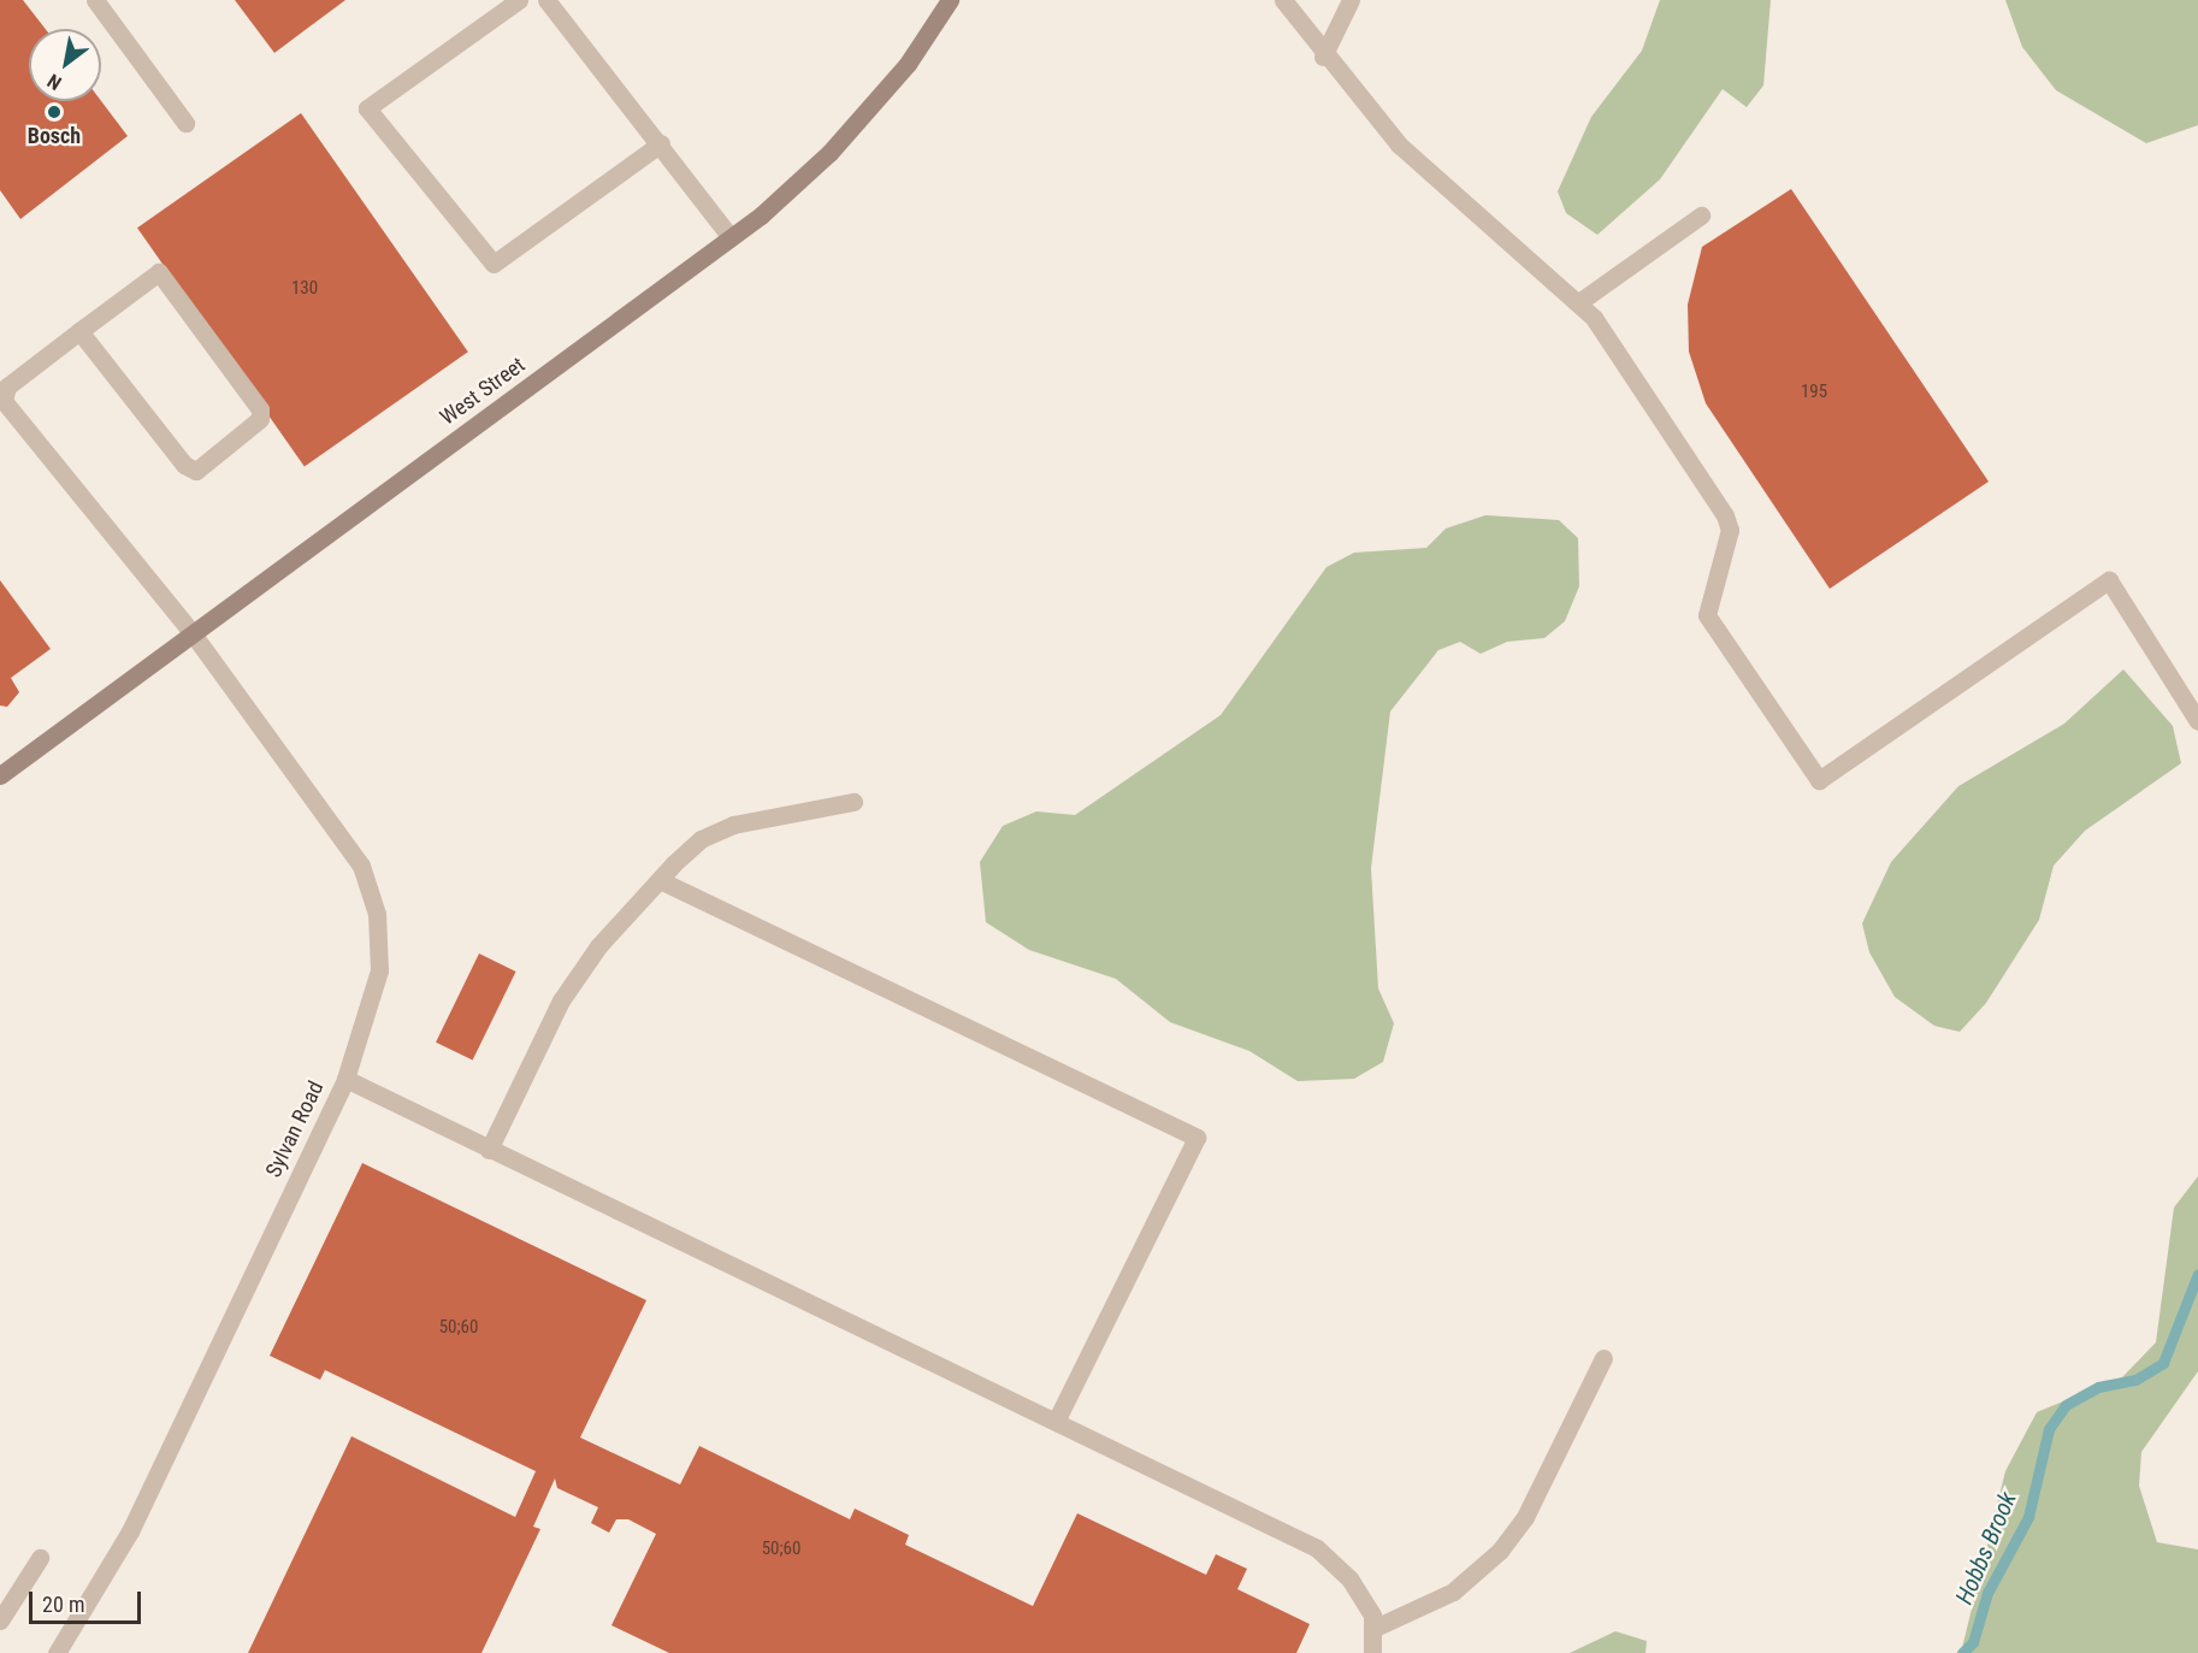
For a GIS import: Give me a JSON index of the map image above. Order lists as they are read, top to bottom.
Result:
{
  "streets": {
    "street": ["West Street", "Sylvan Road"]
  },
  "crossings": [
    ["West Street", "Sylvan Road"]
  ],
  "water": ["Hobbs Brook"],
  "places": ["Bosch"],
  "house_numbers": [
    "130",
    "195",
    "50;60",
    "50;60"
  ],
  "scale_bar": "20 m",
  "north": "bottom left"
}
